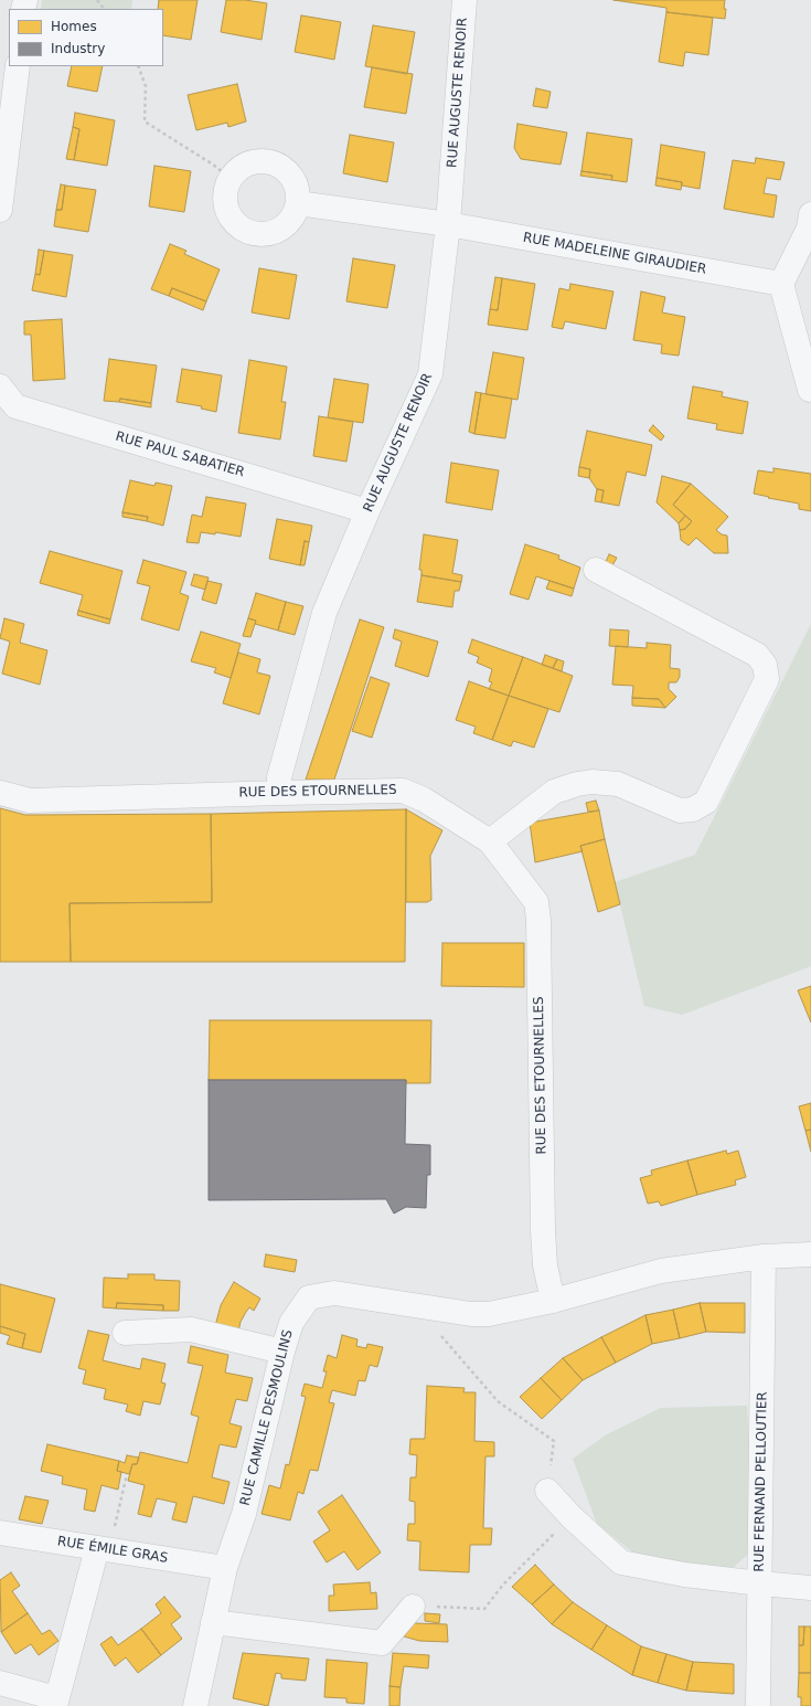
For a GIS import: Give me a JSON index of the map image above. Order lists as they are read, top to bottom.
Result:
{
  "streets": {
    "street": [
      "RUE AUGUSTE RENOIR",
      "RUE MADELEINE GIRAUDIER",
      "RUE PAUL SABATIER",
      "RUE DES ETOURNELLES",
      "RUE CAMILLE DESMOULINS",
      "RUE FERNAND PELLOUTIER",
      "RUE ÉMILE GRAS"
    ]
  },
  "crossings": [
    ["RUE AUGUSTE RENOIR", "RUE MADELEINE GIRAUDIER"],
    ["RUE AUGUSTE RENOIR", "RUE PAUL SABATIER"],
    ["RUE AUGUSTE RENOIR", "RUE DES ETOURNELLES"],
    ["RUE DES ETOURNELLES", "RUE CAMILLE DESMOULINS"],
    ["RUE CAMILLE DESMOULINS", "RUE FERNAND PELLOUTIER"],
    ["RUE CAMILLE DESMOULINS", "RUE ÉMILE GRAS"]
  ],
  "legend": ["Homes", "Industry"]
}
